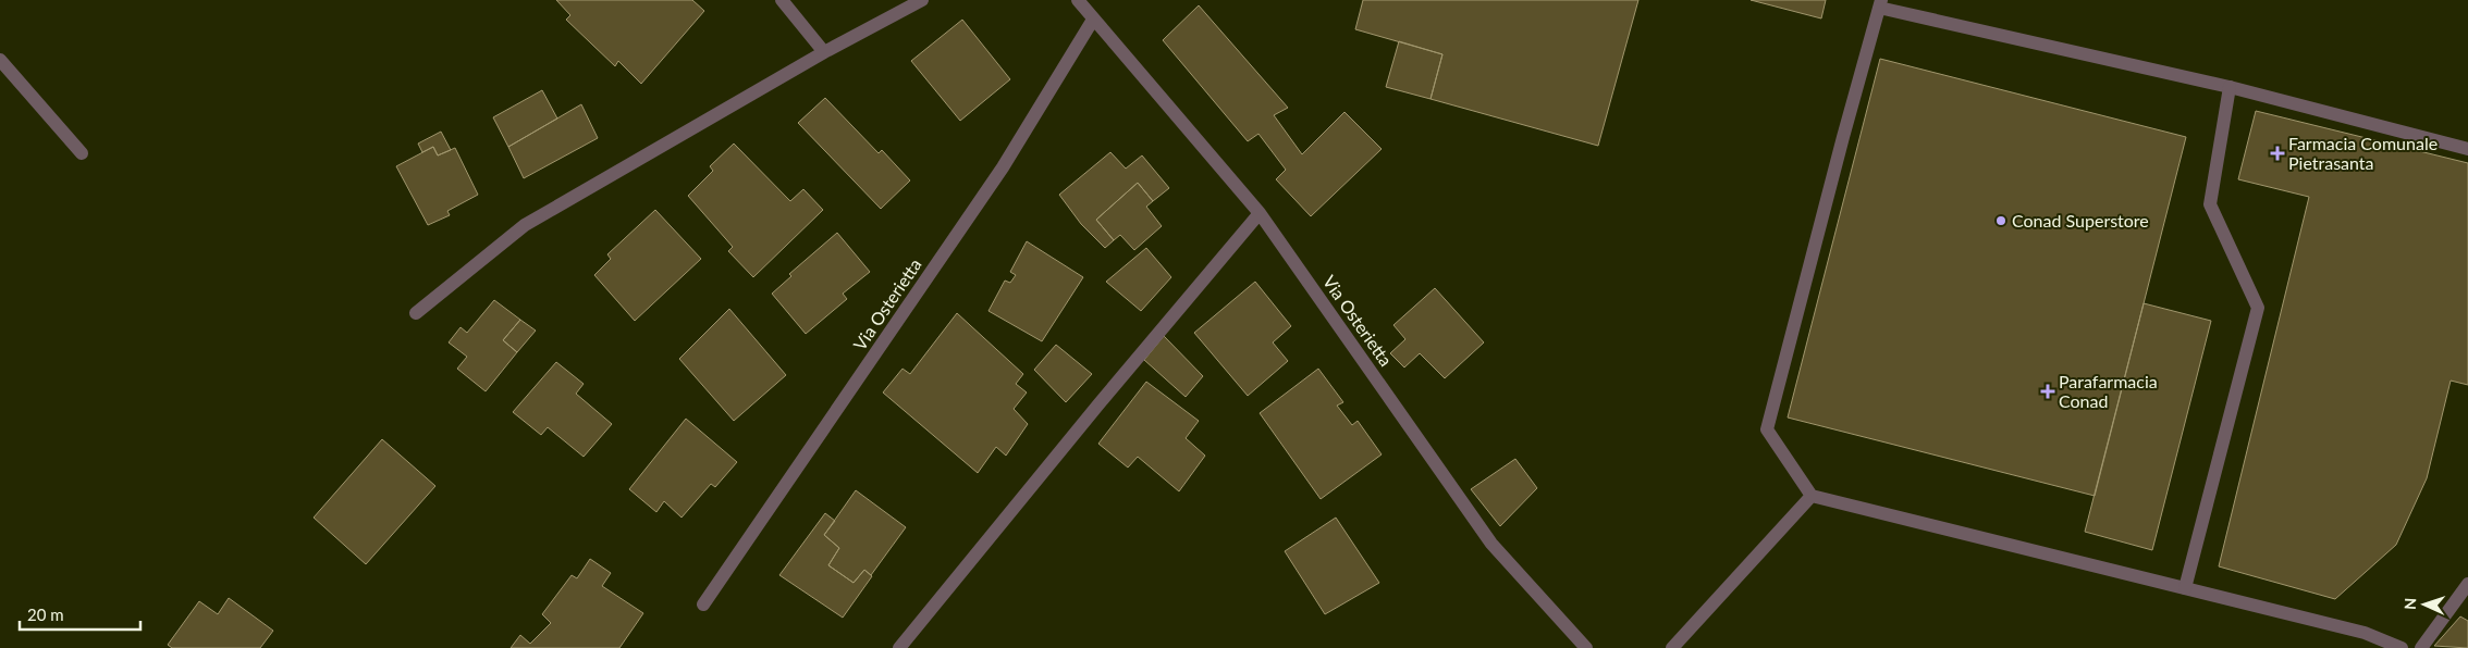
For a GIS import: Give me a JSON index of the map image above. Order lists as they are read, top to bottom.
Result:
{
  "streets": {
    "street": ["Via Osterietta"]
  },
  "places": {
    "health": ["Farmacia Comunale Pietrasanta", "Parafarmacia Conad"],
    "other": ["Conad Superstore"]
  },
  "scale_bar": "20 m",
  "north": "left"
}
